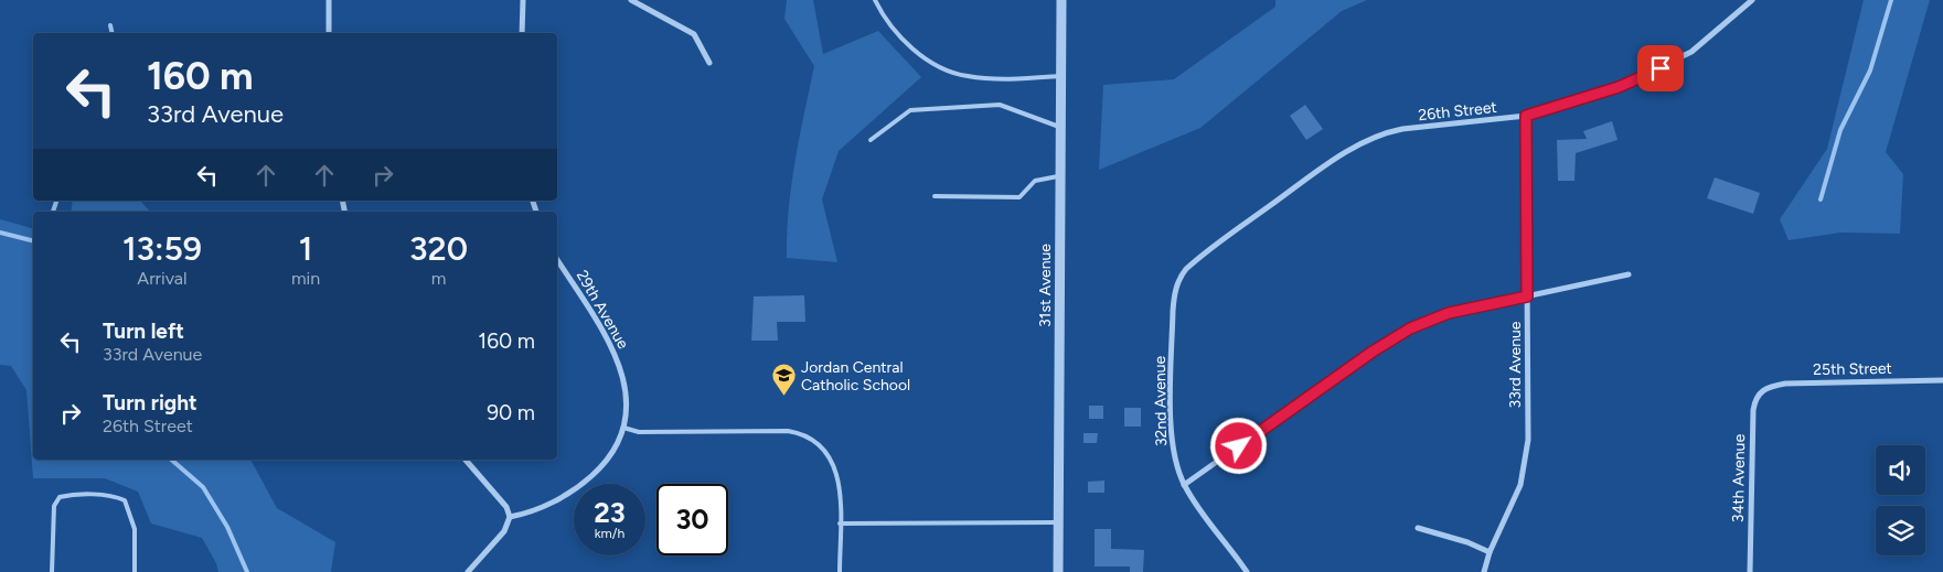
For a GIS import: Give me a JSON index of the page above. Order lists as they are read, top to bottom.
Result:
{
  "streets": {
    "street": [
      "26th Street",
      "31st Avenue",
      "29th Avenue",
      "33rd Avenue",
      "25th Street",
      "32nd Avenue",
      "34th Avenue"
    ]
  },
  "crossings": [
    ["26th Street", "33rd Avenue"],
    ["26th Street", "32nd Avenue"],
    ["25th Street", "34th Avenue"]
  ],
  "places": {
    "school or university": ["Jordan Central Catholic School"]
  },
  "page": {
    "turn": ["160 m", "33rd Avenue"],
    "eta": [
      "13:59",
      "Arrival",
      "1",
      "min",
      "320",
      "m"
    ],
    "list": [
      {
        "name": "Turn left",
        "note": "33rd Avenue",
        "value": "160 m"
      },
      {
        "name": "Turn right",
        "note": "26th Street",
        "value": "90 m"
      }
    ],
    "speed": "23 km/h",
    "limit": "30"
  }
}
